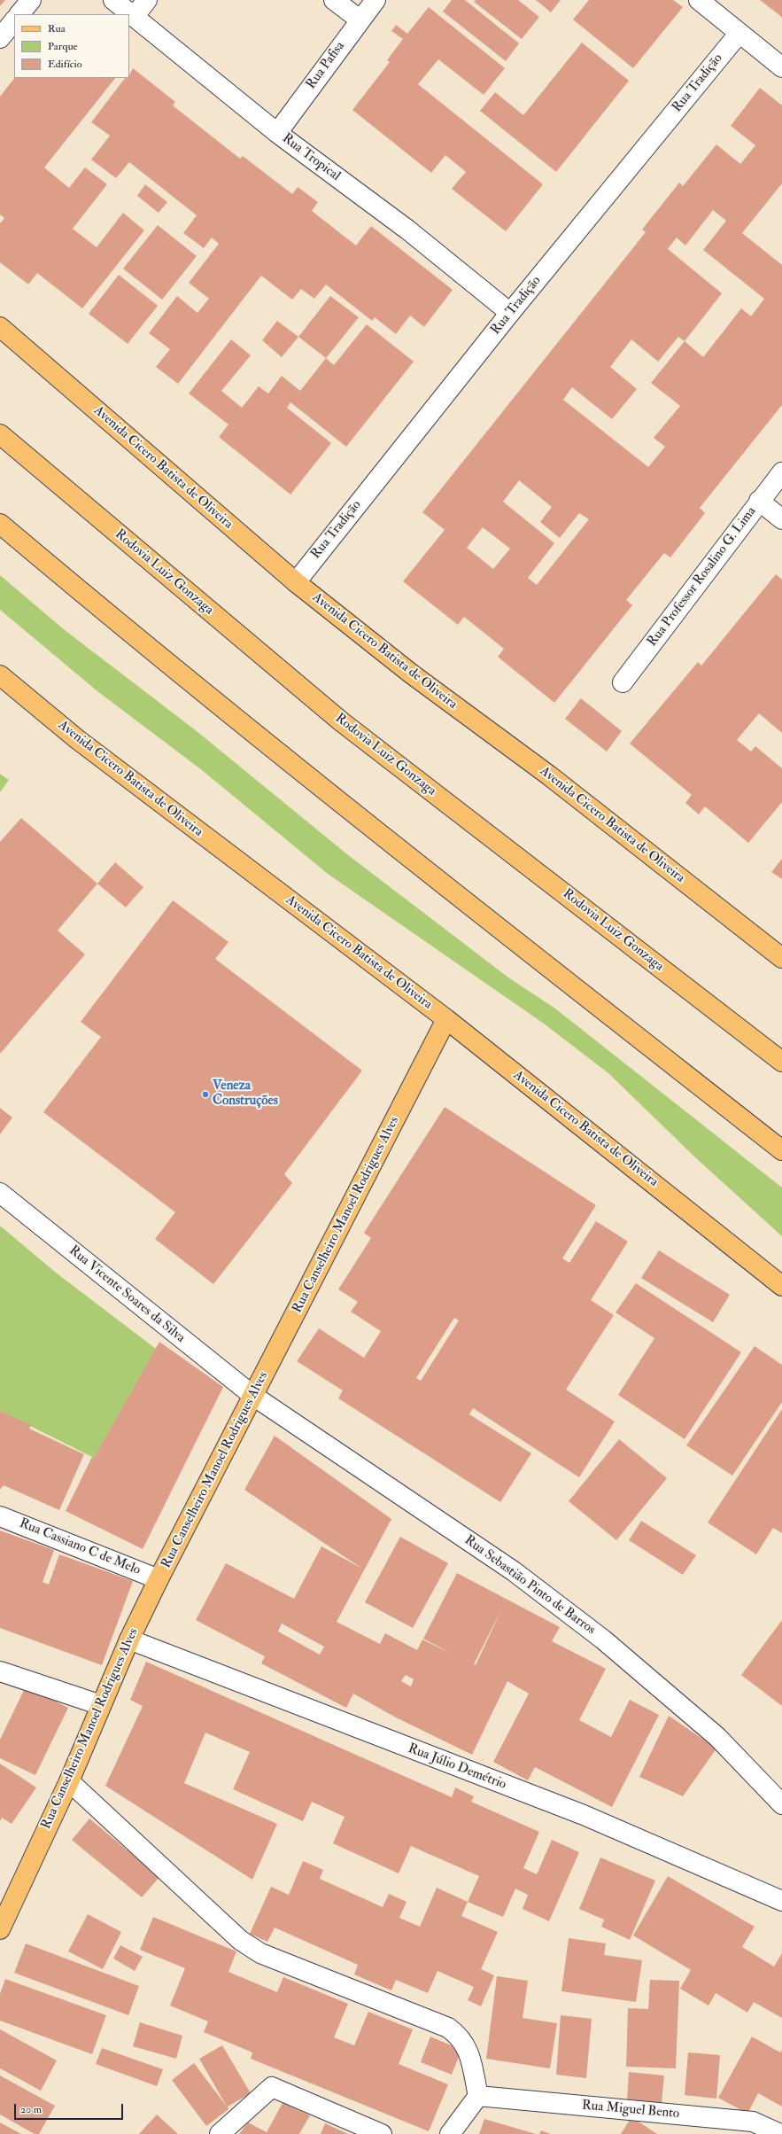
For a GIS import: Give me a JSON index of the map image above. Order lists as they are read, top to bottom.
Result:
{
  "streets": {
    "main road": ["Avenida Cicero Batista de Oliveira", "Rodovia Luiz Gonzaga", "Rua Canselheiro Manoel Rodrigues Alves"],
    "street": [
      "Rua Pafisa",
      "Rua Tradição",
      "Rua Tropical",
      "Rua Professor Rosalino G. Lima",
      "Rua Vicente Soares da Silva",
      "Rua Cassiano C de Melo",
      "Rua Sebastião Pinto de Barros",
      "Rua Júlio Demétrio",
      "Rua Miguel Bento"
    ]
  },
  "crossings": [
    ["Rua Pafisa", "Rua Tropical"],
    ["Rua Tradição", "Rua Tropical"],
    ["Rua Tradição", "Avenida Cicero Batista de Oliveira"],
    ["Avenida Cicero Batista de Oliveira", "Rua Canselheiro Manoel Rodrigues Alves"],
    ["Rua Canselheiro Manoel Rodrigues Alves", "Rua Vicente Soares da Silva"],
    ["Rua Canselheiro Manoel Rodrigues Alves", "Rua Cassiano C de Melo"],
    ["Rua Canselheiro Manoel Rodrigues Alves", "Rua Sebastião Pinto de Barros"],
    ["Rua Canselheiro Manoel Rodrigues Alves", "Rua Júlio Demétrio"],
    ["Rua Vicente Soares da Silva", "Rua Sebastião Pinto de Barros"]
  ],
  "places": ["Veneza Construções"],
  "legend": ["Rua", "Parque", "Edifício"],
  "scale_bar": "20 m"
}
